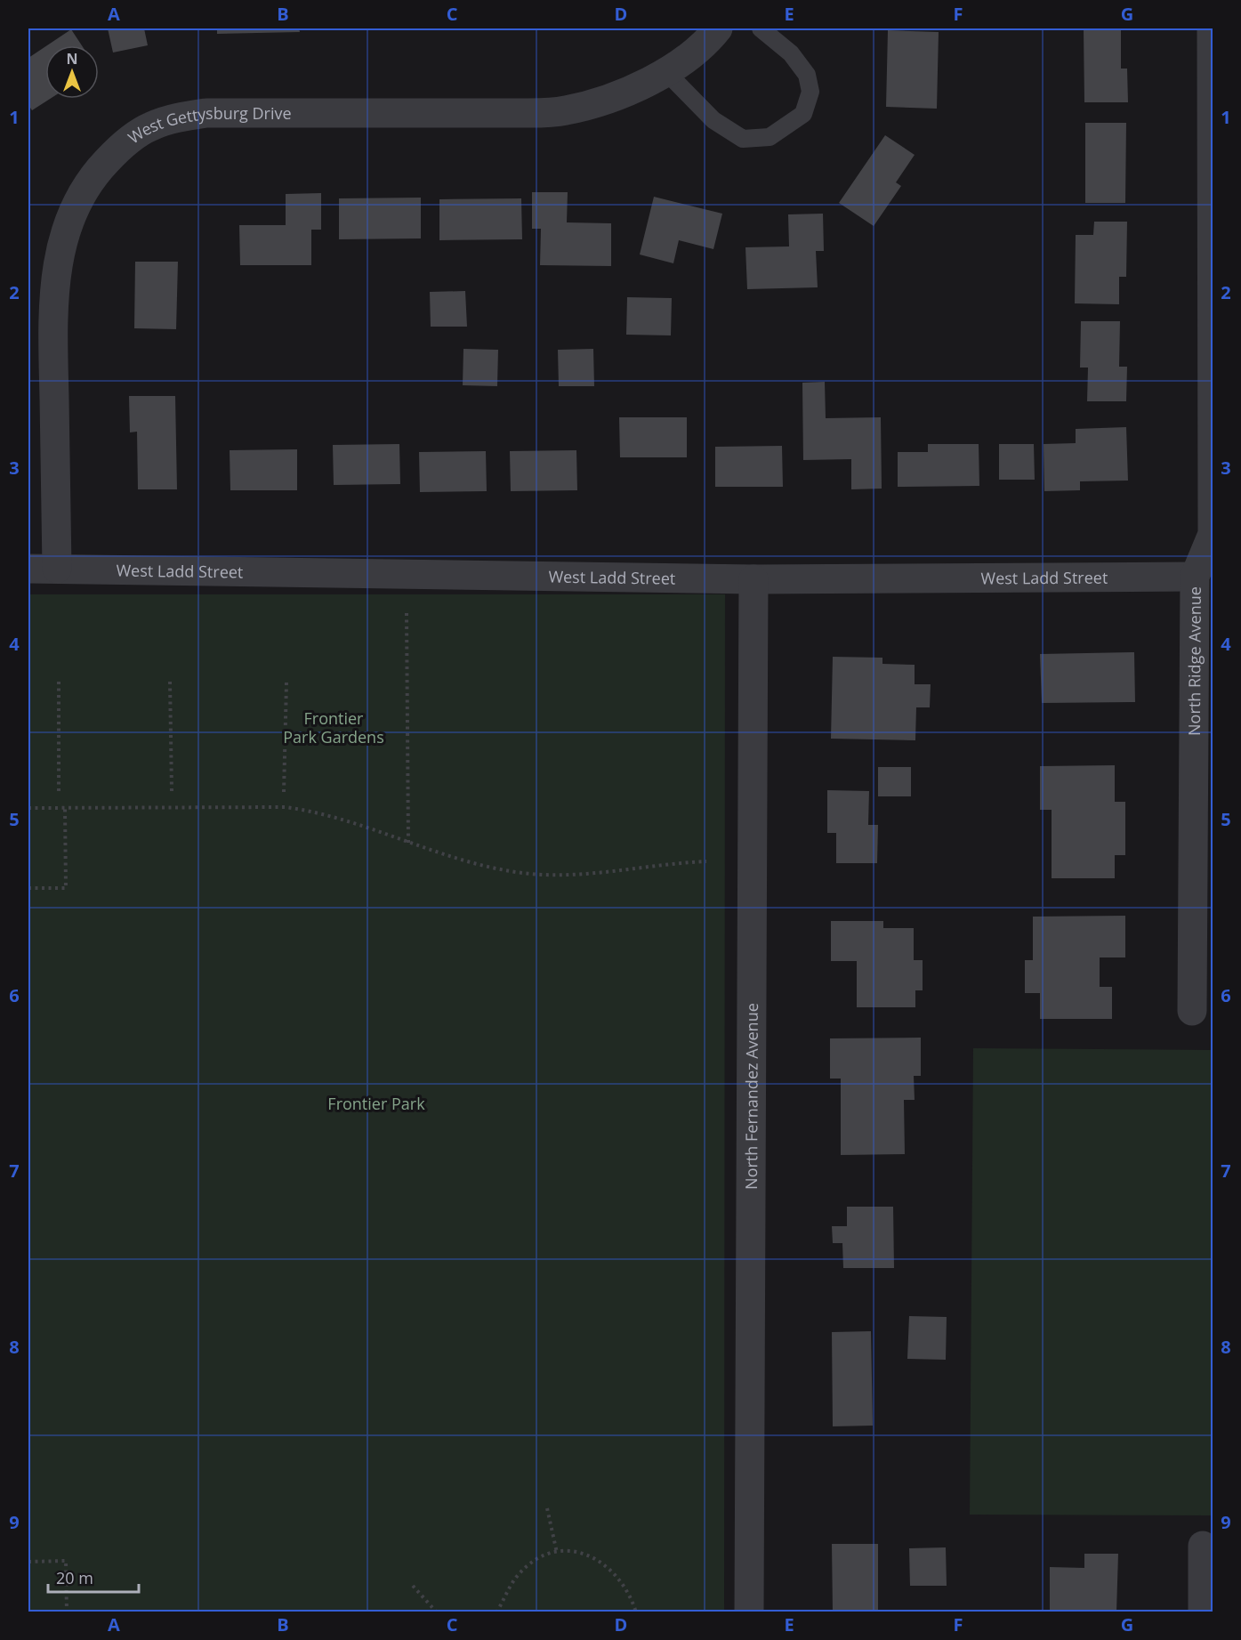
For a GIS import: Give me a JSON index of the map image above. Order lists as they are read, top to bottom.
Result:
{
  "streets": {
    "street": [
      "West Gettysburg Drive",
      "West Ladd Street",
      "North Ridge Avenue",
      "North Fernandez Avenue"
    ]
  },
  "crossings": [
    ["West Gettysburg Drive", "West Ladd Street"],
    ["West Ladd Street", "North Ridge Avenue"],
    ["West Ladd Street", "North Fernandez Avenue"]
  ],
  "parks": ["Frontier Park Gardens", "Frontier Park"],
  "scale_bar": "20 m",
  "north": "top",
  "grid": {
    "columns": [
      "A",
      "B",
      "C",
      "D",
      "E",
      "F",
      "G"
    ],
    "rows": [
      "1",
      "2",
      "3",
      "4",
      "5",
      "6",
      "7",
      "8",
      "9"
    ]
  }
}
